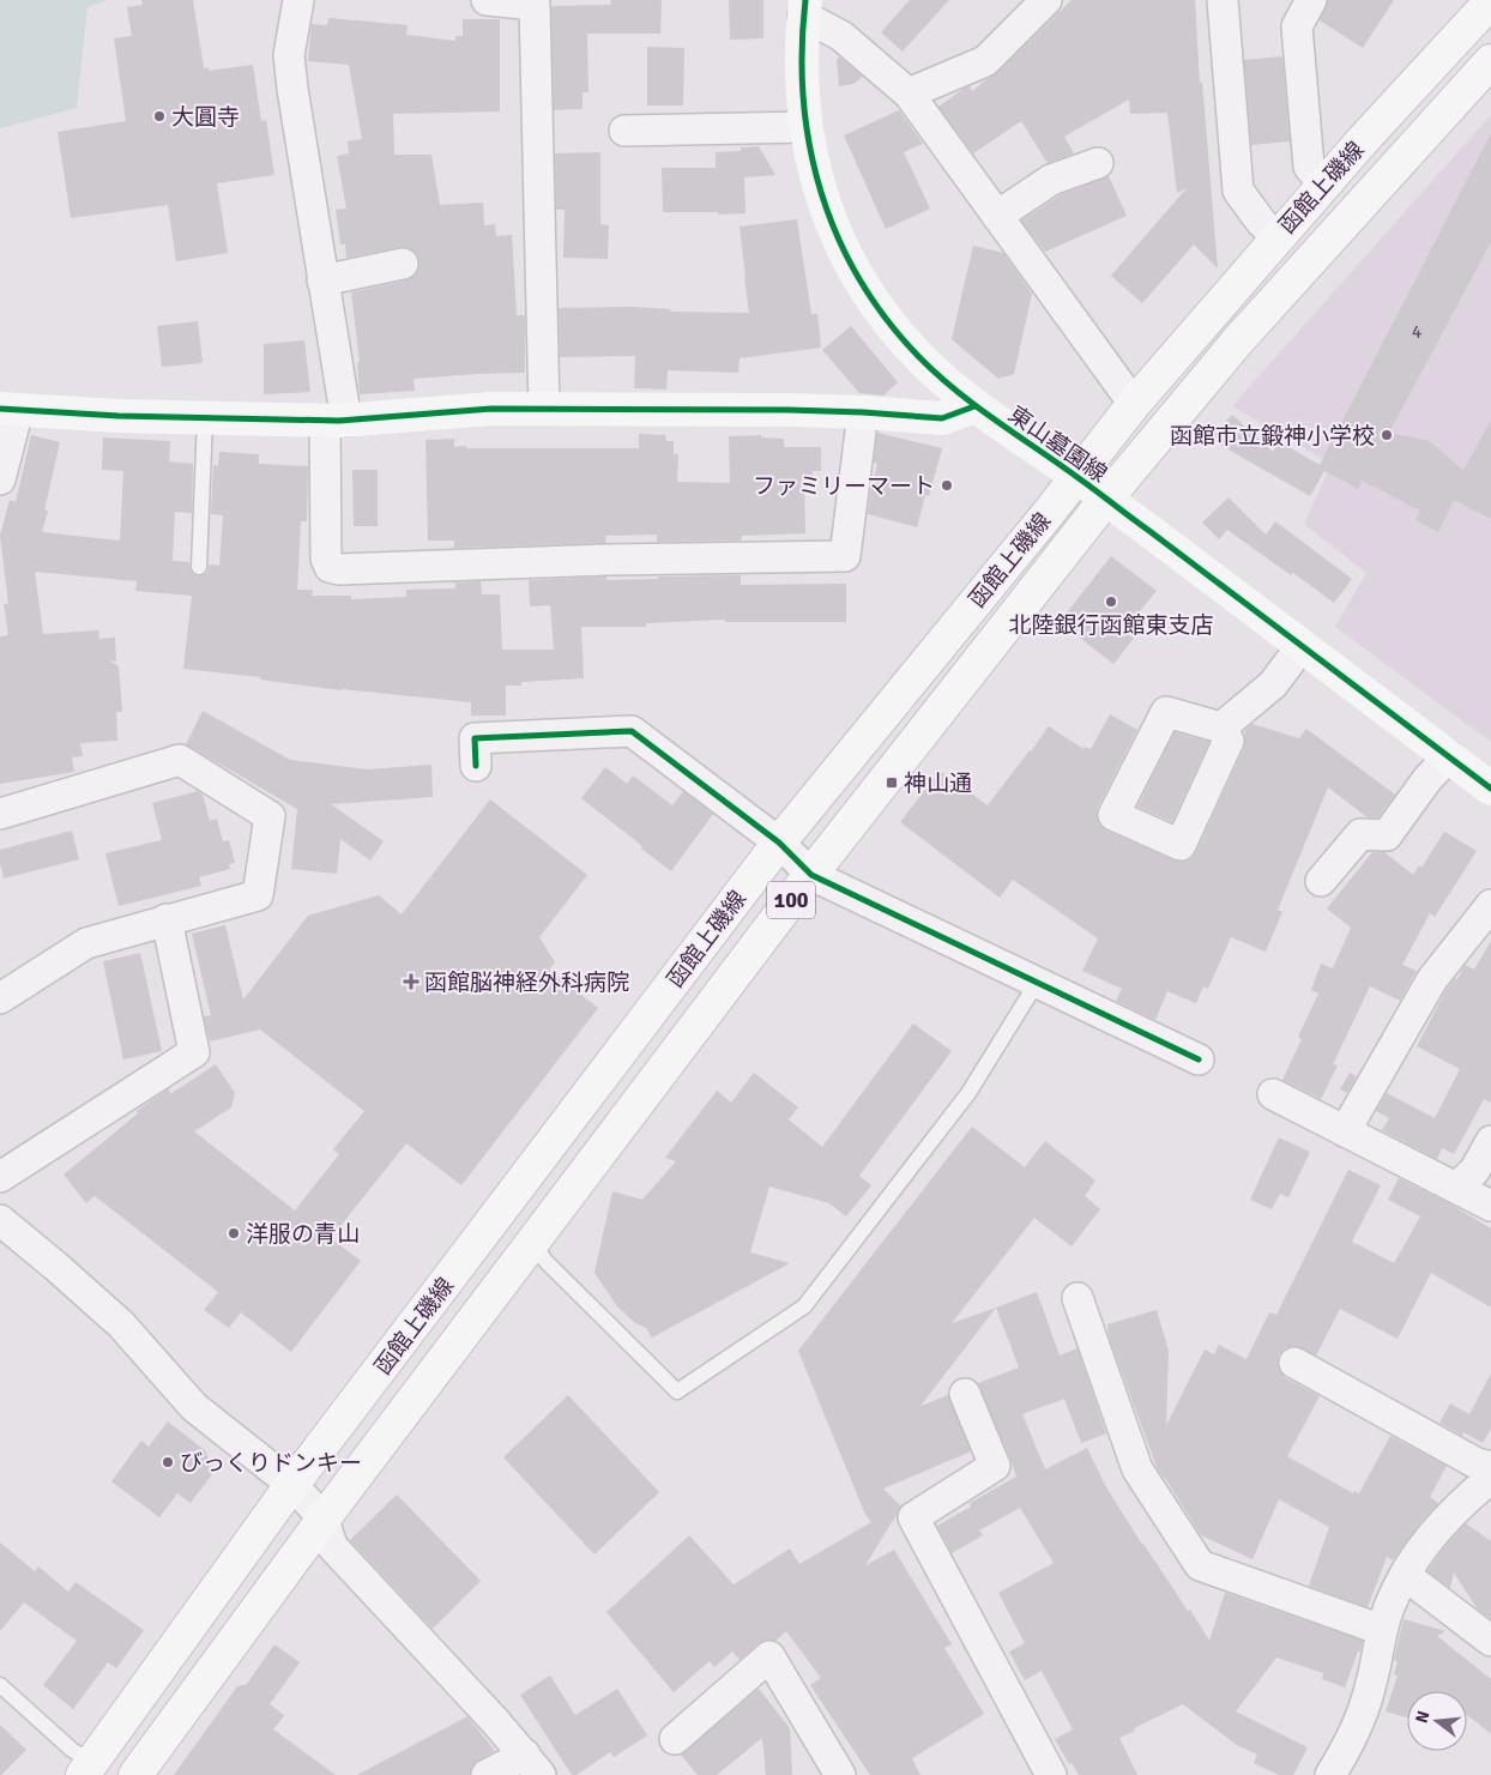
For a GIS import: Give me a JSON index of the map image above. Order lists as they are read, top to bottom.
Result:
{
  "streets": {
    "main road": ["函館上磯線", "東山墓園線", "100"]
  },
  "crossings": [
    ["函館上磯線", "東山墓園線"]
  ],
  "places": {
    "other": [
      "大圓寺",
      "函館市立鍛神小学校",
      "ファミリーマート",
      "北陸銀行函館東支店",
      "洋服の青山",
      "びっくりドンキー"
    ],
    "transit": ["神山通"],
    "health": ["函館脳神経外科病院"]
  },
  "house_numbers": ["4"],
  "north": "left"
}
